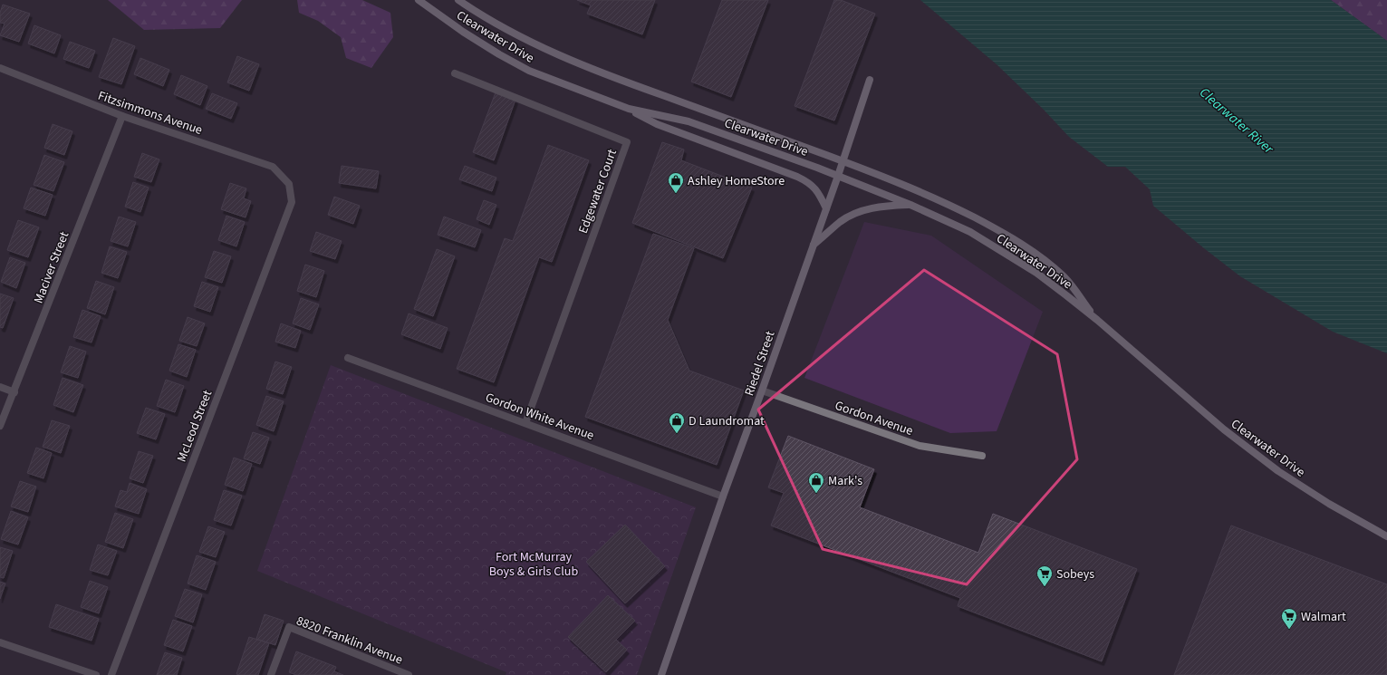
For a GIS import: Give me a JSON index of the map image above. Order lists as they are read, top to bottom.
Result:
{
  "streets": {
    "main road": ["Clearwater Drive", "Riedel Street"],
    "street": [
      "Fitzsimmons Avenue",
      "Edgewater Court",
      "Maciver Street",
      "Gordon White Avenue",
      "Gordon Avenue",
      "McLeod Street",
      "8820 Franklin Avenue"
    ]
  },
  "crossings": [
    ["Clearwater Drive", "Riedel Street"],
    ["Fitzsimmons Avenue", "Maciver Street"],
    ["Fitzsimmons Avenue", "McLeod Street"],
    ["Edgewater Court", "Gordon White Avenue"],
    ["Riedel Street", "Gordon White Avenue"],
    ["Riedel Street", "Gordon Avenue"]
  ],
  "water": ["Clearwater River"],
  "parks": ["Fort McMurray Boys & Girls Club"],
  "places": {
    "shop": ["Ashley HomeStore", "D Laundromat", "Mark's"],
    "supermarket": ["Sobeys", "Walmart"]
  }
}
